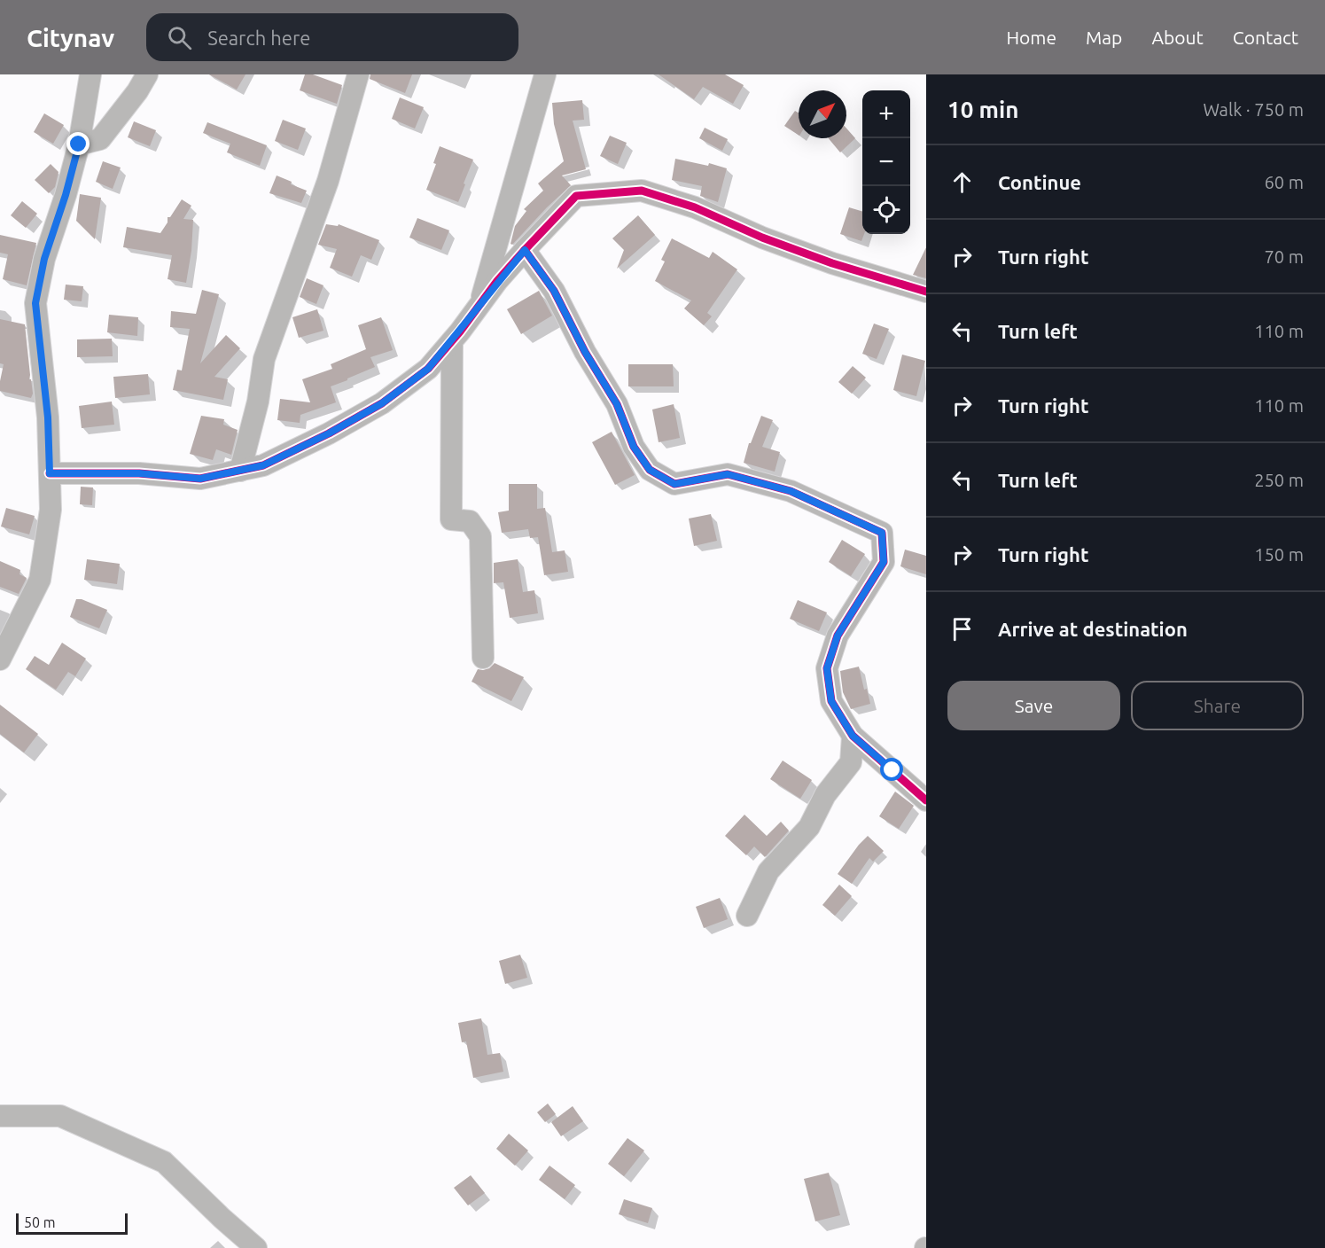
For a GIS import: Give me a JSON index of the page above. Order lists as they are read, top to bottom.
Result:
{
  "scale_bar": "50 m",
  "north": "top right",
  "page": {
    "header": "Citynav",
    "search": "Search here",
    "nav": [
      "Home",
      "Map",
      "About",
      "Contact"
    ],
    "heading": ["10 min", "Walk · 750 m"],
    "map_buttons": ["+", "−"],
    "list": [
      ["Continue", "60 m"],
      ["Turn right", "70 m"],
      ["Turn left", "110 m"],
      ["Turn right", "110 m"],
      ["Turn left", "250 m"],
      ["Turn right", "150 m"],
      "Arrive at destination"
    ],
    "buttons": ["Save", "Share"],
    "scale": "50 m"
  }
}
